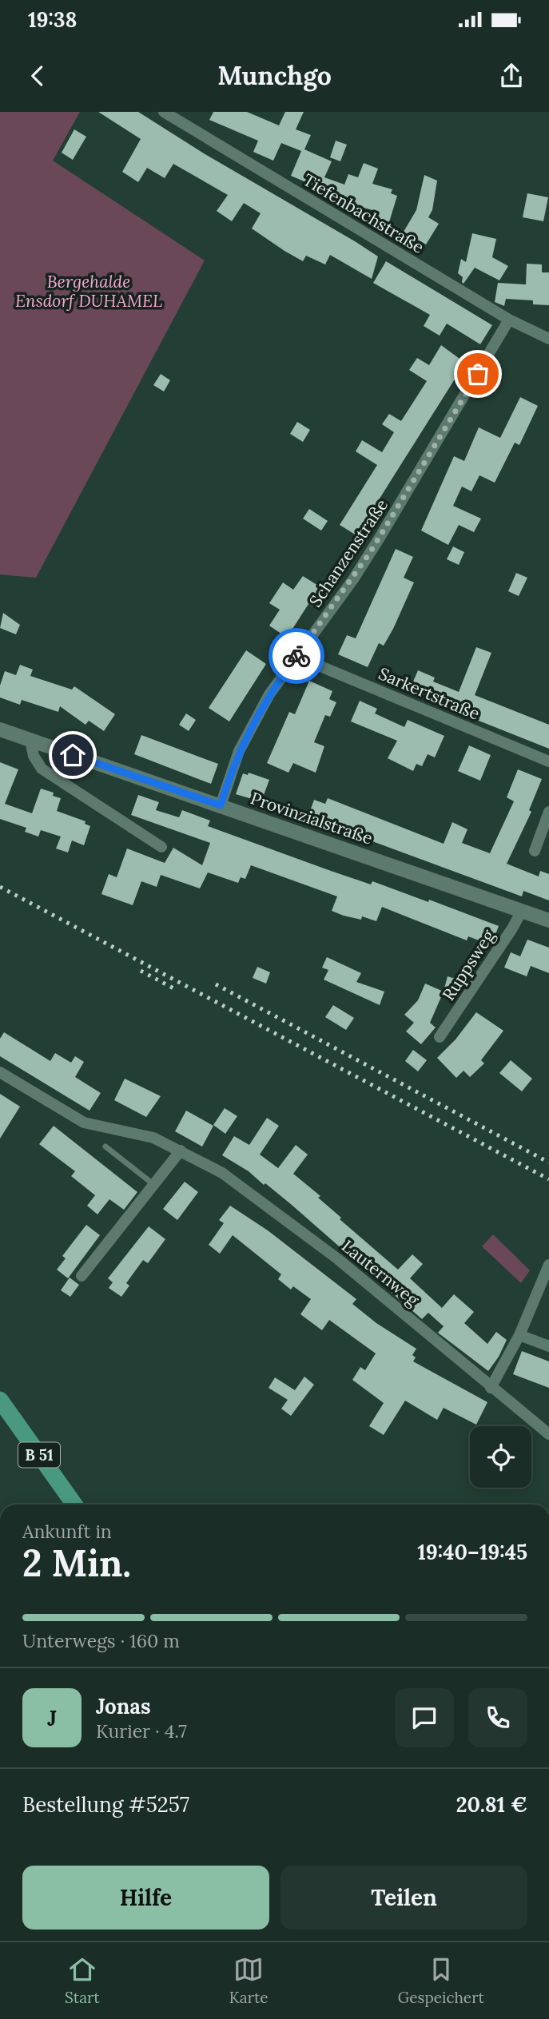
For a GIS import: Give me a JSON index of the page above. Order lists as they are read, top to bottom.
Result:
{
  "streets": {
    "main road": ["B 51"],
    "street": [
      "Tiefenbachstraße",
      "Schanzenstraße",
      "Sarkertstraße",
      "Provinzialstraße",
      "Ruppsweg",
      "Lauternweg"
    ]
  },
  "crossings": [
    ["Tiefenbachstraße", "Schanzenstraße"],
    ["Schanzenstraße", "Sarkertstraße"],
    ["Schanzenstraße", "Provinzialstraße"],
    ["Provinzialstraße", "Ruppsweg"]
  ],
  "parks": ["Bergehalde Ensdorf DUHAMEL"],
  "page": {
    "status": "19:38",
    "header": "Munchgo",
    "heading": ["2 Min.", "Ankunft in", "19:40–19:45"],
    "panel": [
      "Jonas",
      "Kurier · 4.7",
      "Bestellung #5257",
      "20.81 €"
    ],
    "bar": "Unterwegs · 160 m",
    "round": "J",
    "buttons": ["Hilfe", "Teilen"],
    "tabs": ["Start", "Karte", "Gespeichert"]
  }
}
